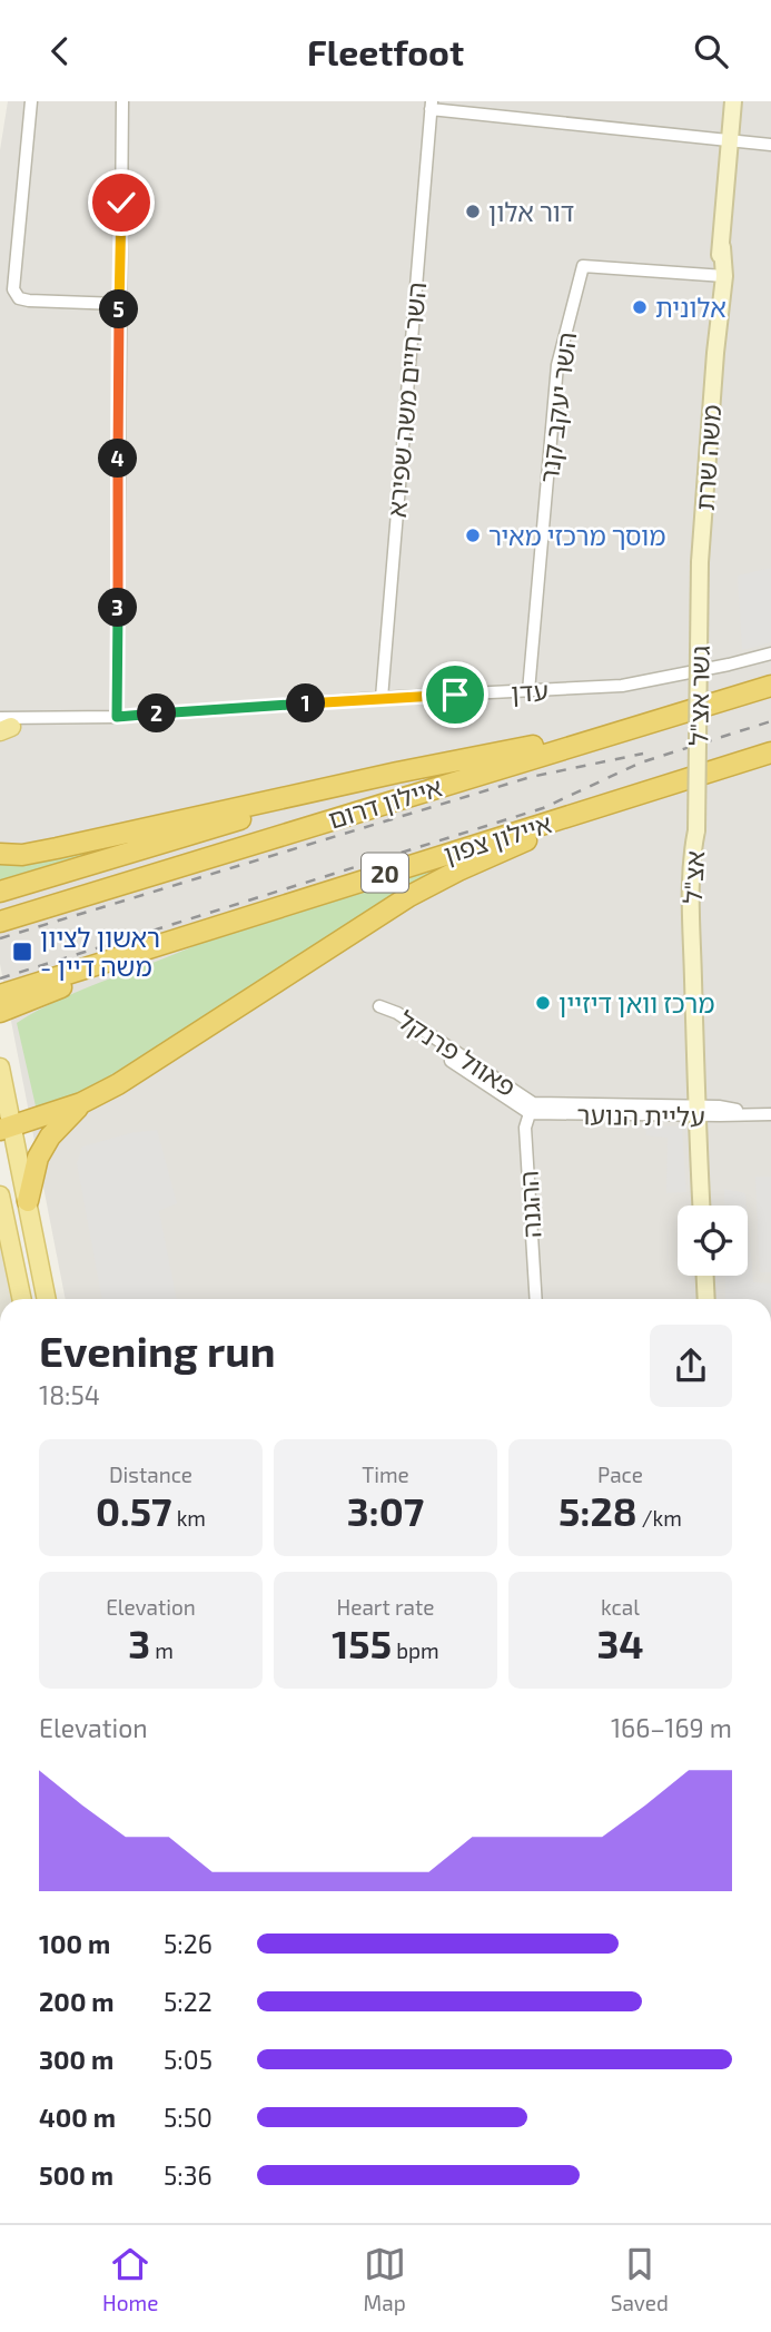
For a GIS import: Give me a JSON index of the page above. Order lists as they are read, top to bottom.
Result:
{
  "streets": {
    "highway": ["איילון דרום", "איילון צפון", "20"],
    "street": [
      "השר חיים משה שפירא",
      "השר יעקב קנר",
      "משה שרת",
      "עדן",
      "גשר אצ\"ל",
      "אצ\"ל",
      "פאוול פרנקל",
      "עליית הנוער",
      "ההגנה"
    ]
  },
  "crossings": [
    ["השר חיים משה שפירא", "עדן"],
    ["השר יעקב קנר", "משה שרת"],
    ["השר יעקב קנר", "עדן"],
    ["משה שרת", "גשר אצ\"ל"],
    ["גשר אצ\"ל", "אצ\"ל"],
    ["אצ\"ל", "עליית הנוער"],
    ["פאוול פרנקל", "עליית הנוער"],
    ["פאוול פרנקל", "ההגנה"],
    ["עליית הנוער", "ההגנה"]
  ],
  "places": {
    "other": [
      "דור אלון",
      "אלונית",
      "מוסך מרכזי מאיר",
      "מרכז וואן דיזיין"
    ],
    "transit": ["ראשון לציון - משה דיין"]
  },
  "page": {
    "header": "Fleetfoot",
    "pins": [
      "5",
      "4",
      "3",
      "1",
      "2"
    ],
    "heading": ["Evening run", "18:54"],
    "stats": [
      ["Distance", "0.57 km"],
      ["Time", "3:07"],
      ["Pace", "5:28 /km"],
      ["Elevation", "3 m"],
      ["Heart rate", "155 bpm"],
      ["kcal", "34"]
    ],
    "chart": ["Elevation", "166–169 m"],
    "list": [
      {
        "name": "100 m",
        "note": "5:26"
      },
      {
        "name": "200 m",
        "note": "5:22"
      },
      {
        "name": "300 m",
        "note": "5:05"
      },
      {
        "name": "400 m",
        "note": "5:50"
      },
      {
        "name": "500 m",
        "note": "5:36"
      }
    ],
    "tabs": ["Home", "Map", "Saved"]
  }
}
